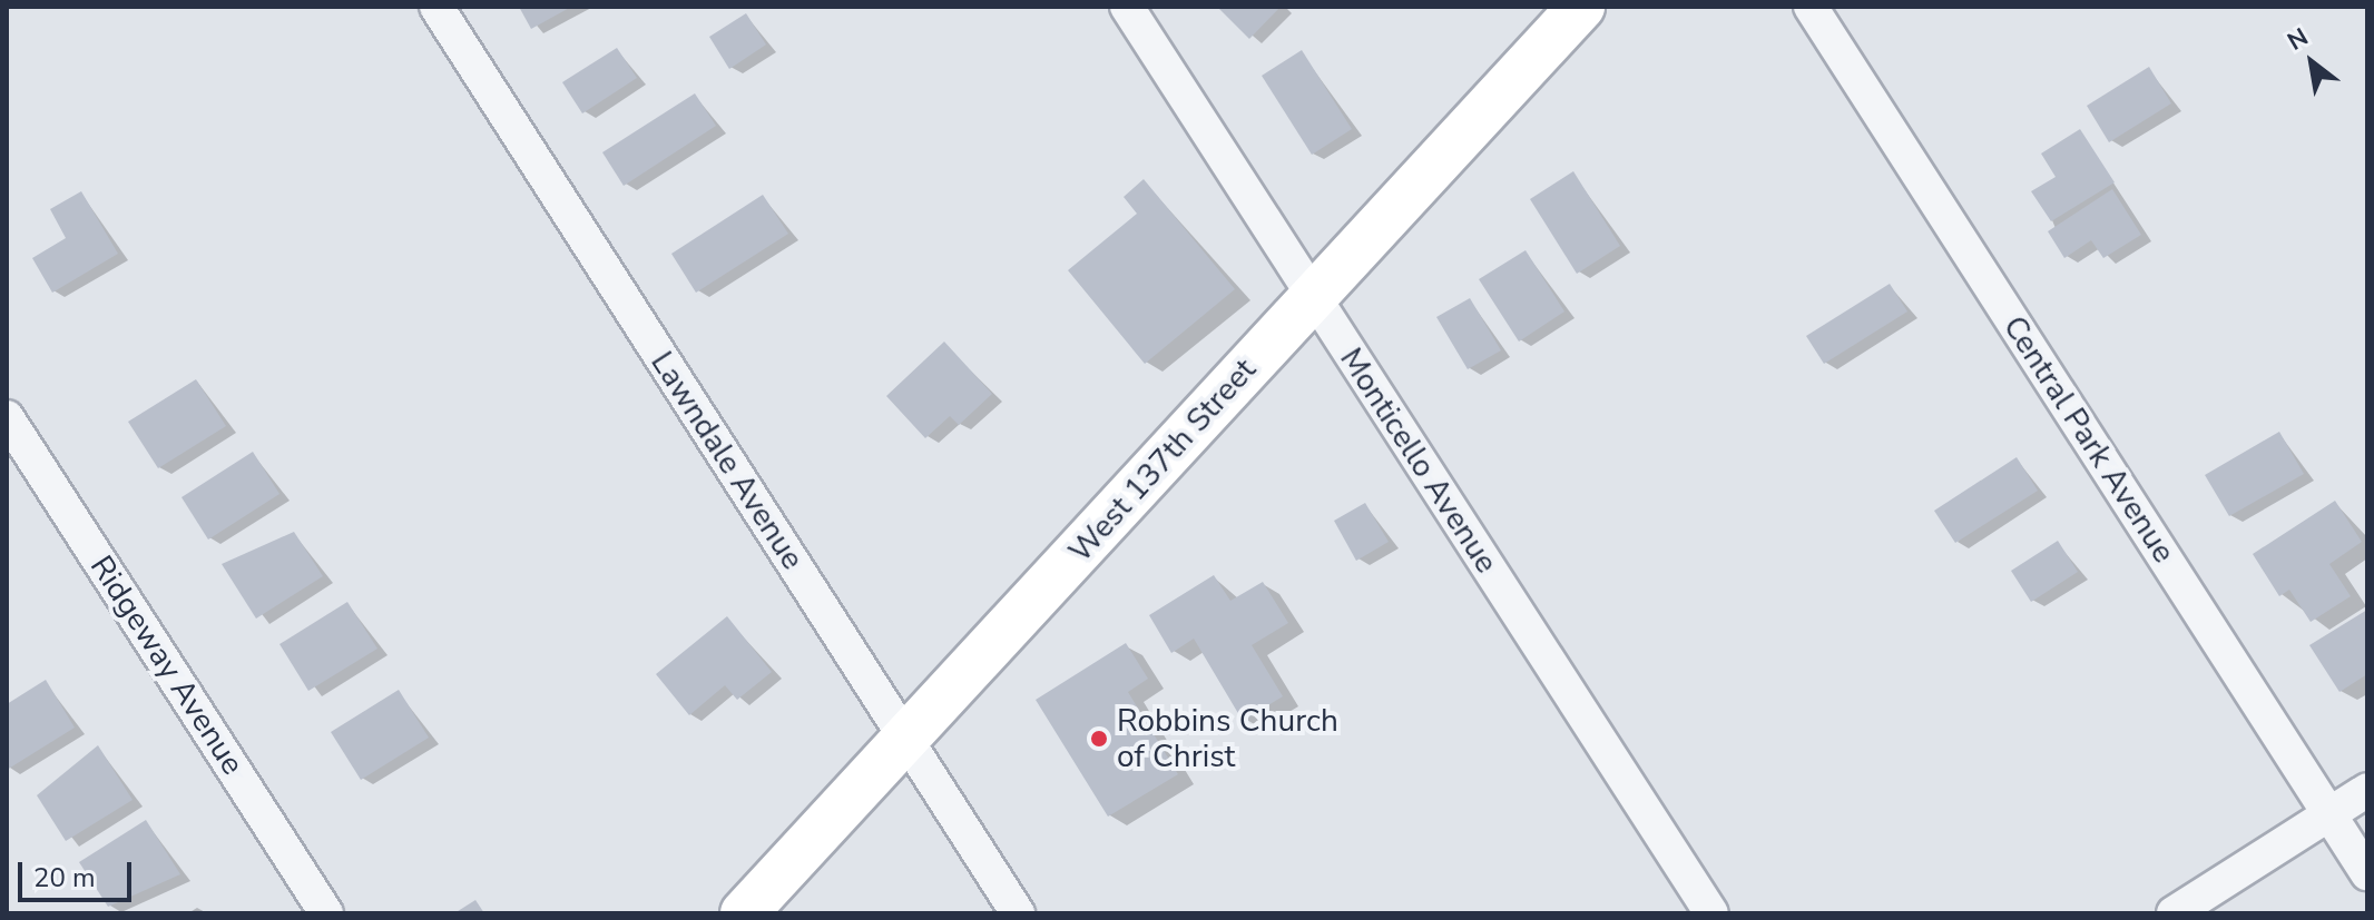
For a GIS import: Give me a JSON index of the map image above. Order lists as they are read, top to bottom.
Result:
{
  "streets": {
    "main road": ["West 137th Street"],
    "street": [
      "Central Park Avenue",
      "Lawndale Avenue",
      "Monticello Avenue",
      "Ridgeway Avenue"
    ]
  },
  "crossings": [
    ["Lawndale Avenue", "West 137th Street"],
    ["West 137th Street", "Monticello Avenue"]
  ],
  "places": ["Robbins Church of Christ"],
  "scale_bar": "20 m",
  "north": "top left"
}
